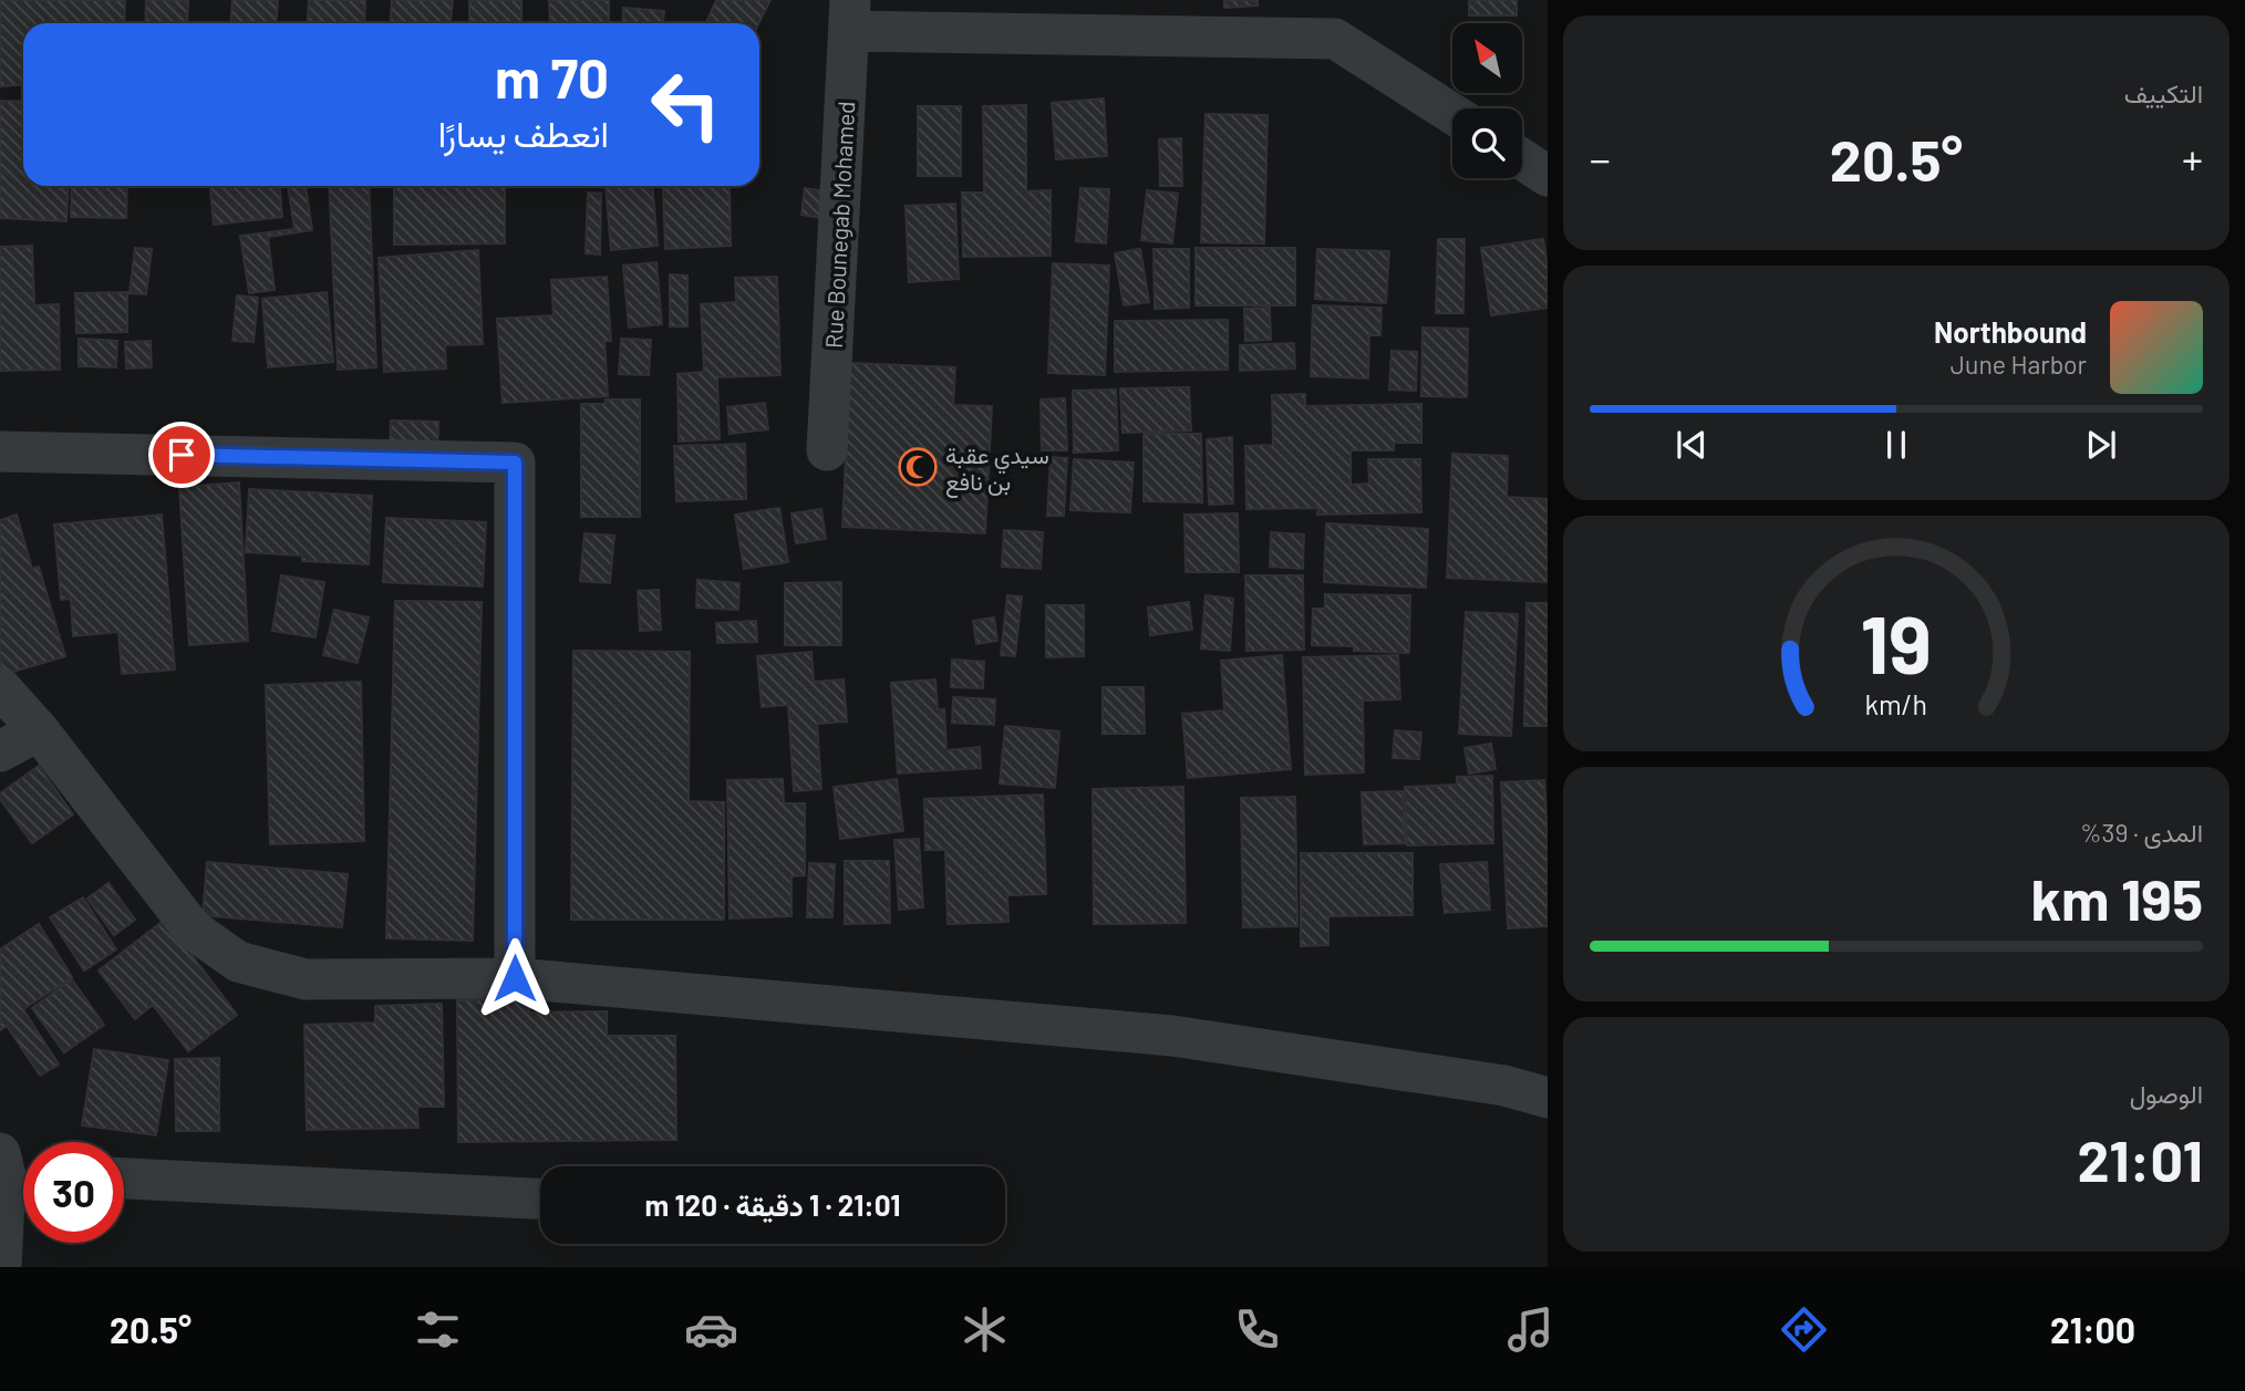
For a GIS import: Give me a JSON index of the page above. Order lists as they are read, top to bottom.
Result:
{
  "streets": {
    "street": ["Rue Bounegab Mohamed"]
  },
  "places": {
    "mosque": ["سيدي عقبة بن نافع"]
  },
  "north": "top left",
  "page": {
    "tile": [
      "التكييف",
      ["المدى · 39%", "195 km"],
      ["الوصول", "21:01"]
    ],
    "turn": ["70 m", "انعطف يسارًا"],
    "heat": ["−", "20.5°", "+"],
    "song": ["Northbound", "June Harbor"],
    "limit": "30",
    "trip": "21:01 · 1 دقيقة · 120 m",
    "tabs": ["21:00", "20.5°"],
    "gauge": ["19", "km/h"]
  }
}
